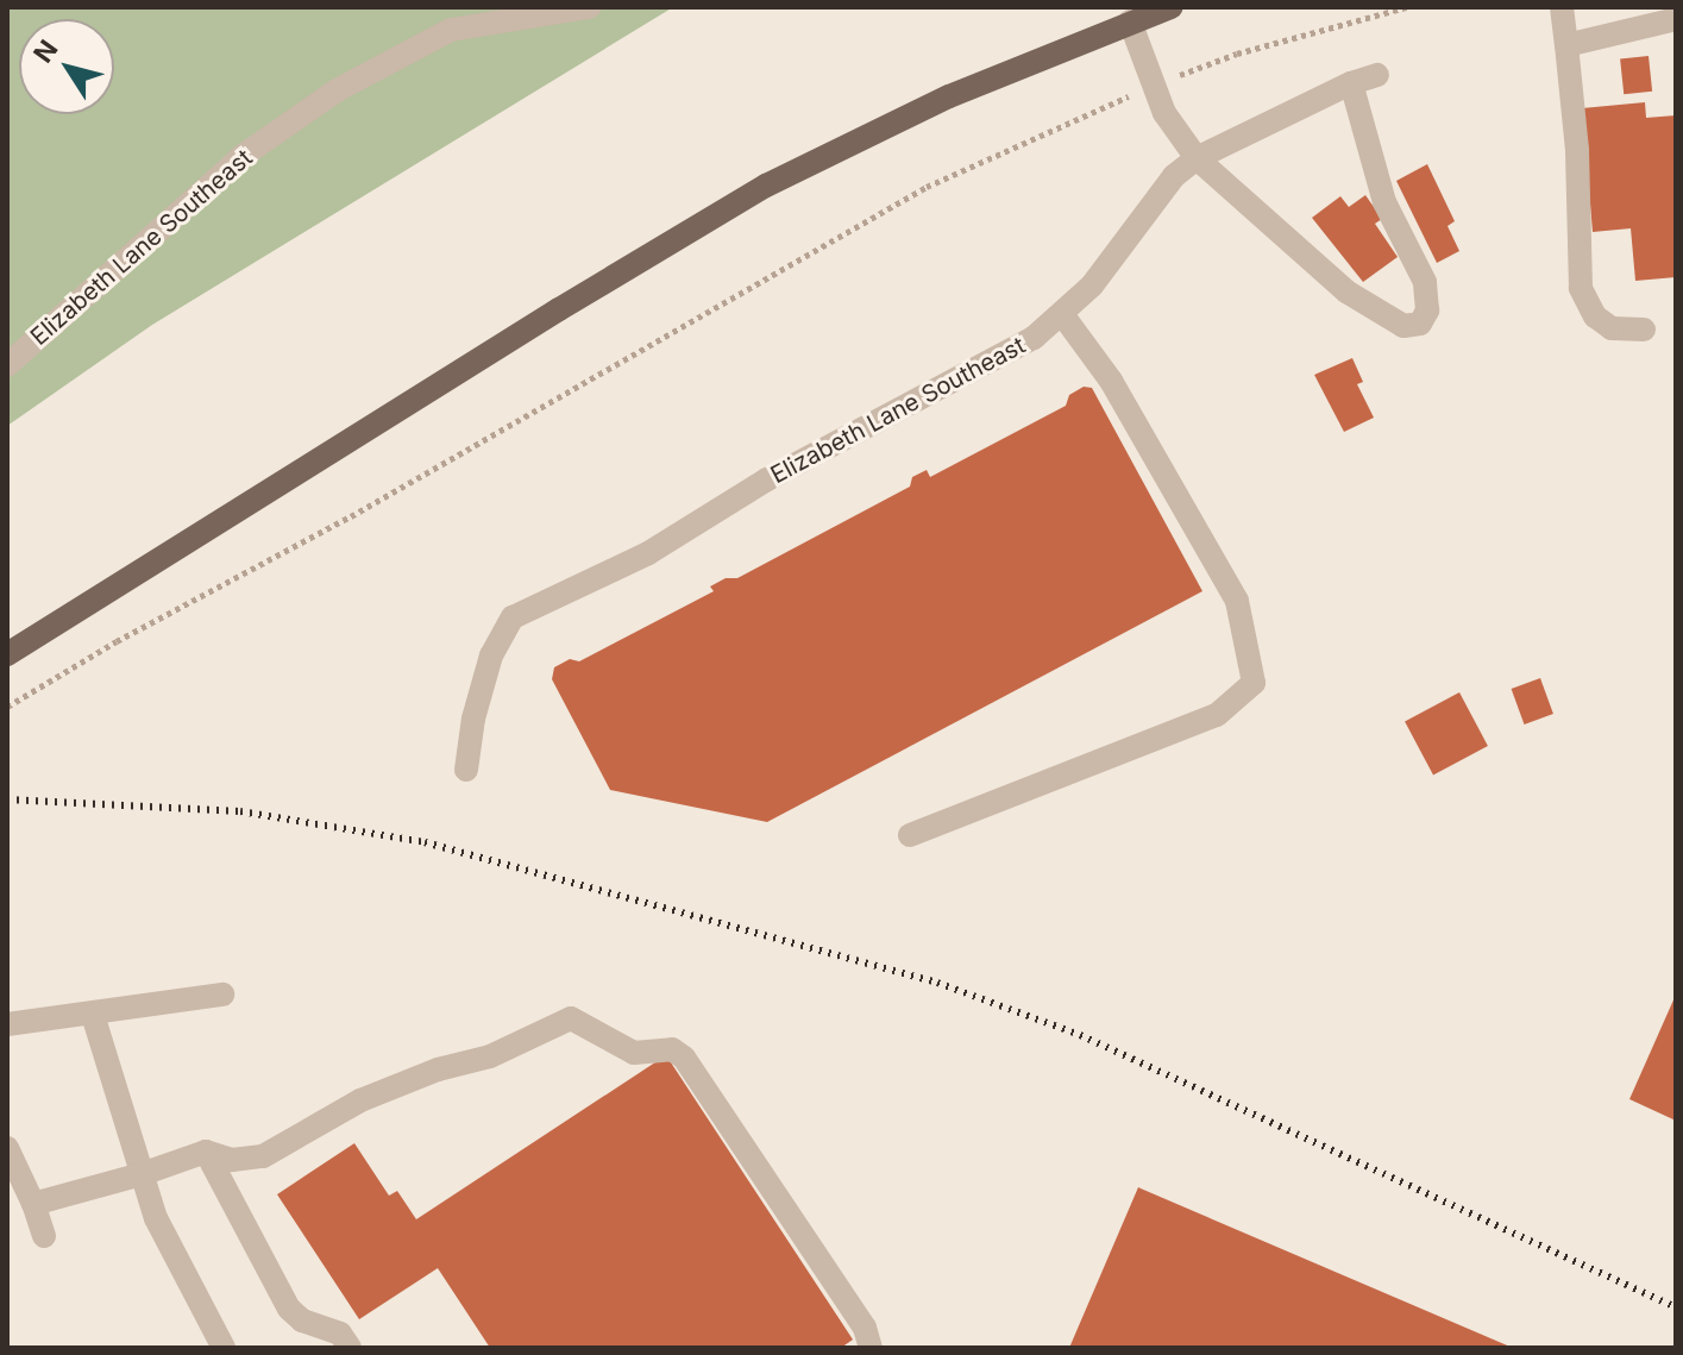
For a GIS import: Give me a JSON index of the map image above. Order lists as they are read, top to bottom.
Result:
{
  "streets": {
    "street": ["Elizabeth Lane Southeast"]
  },
  "north": "top left"
}
